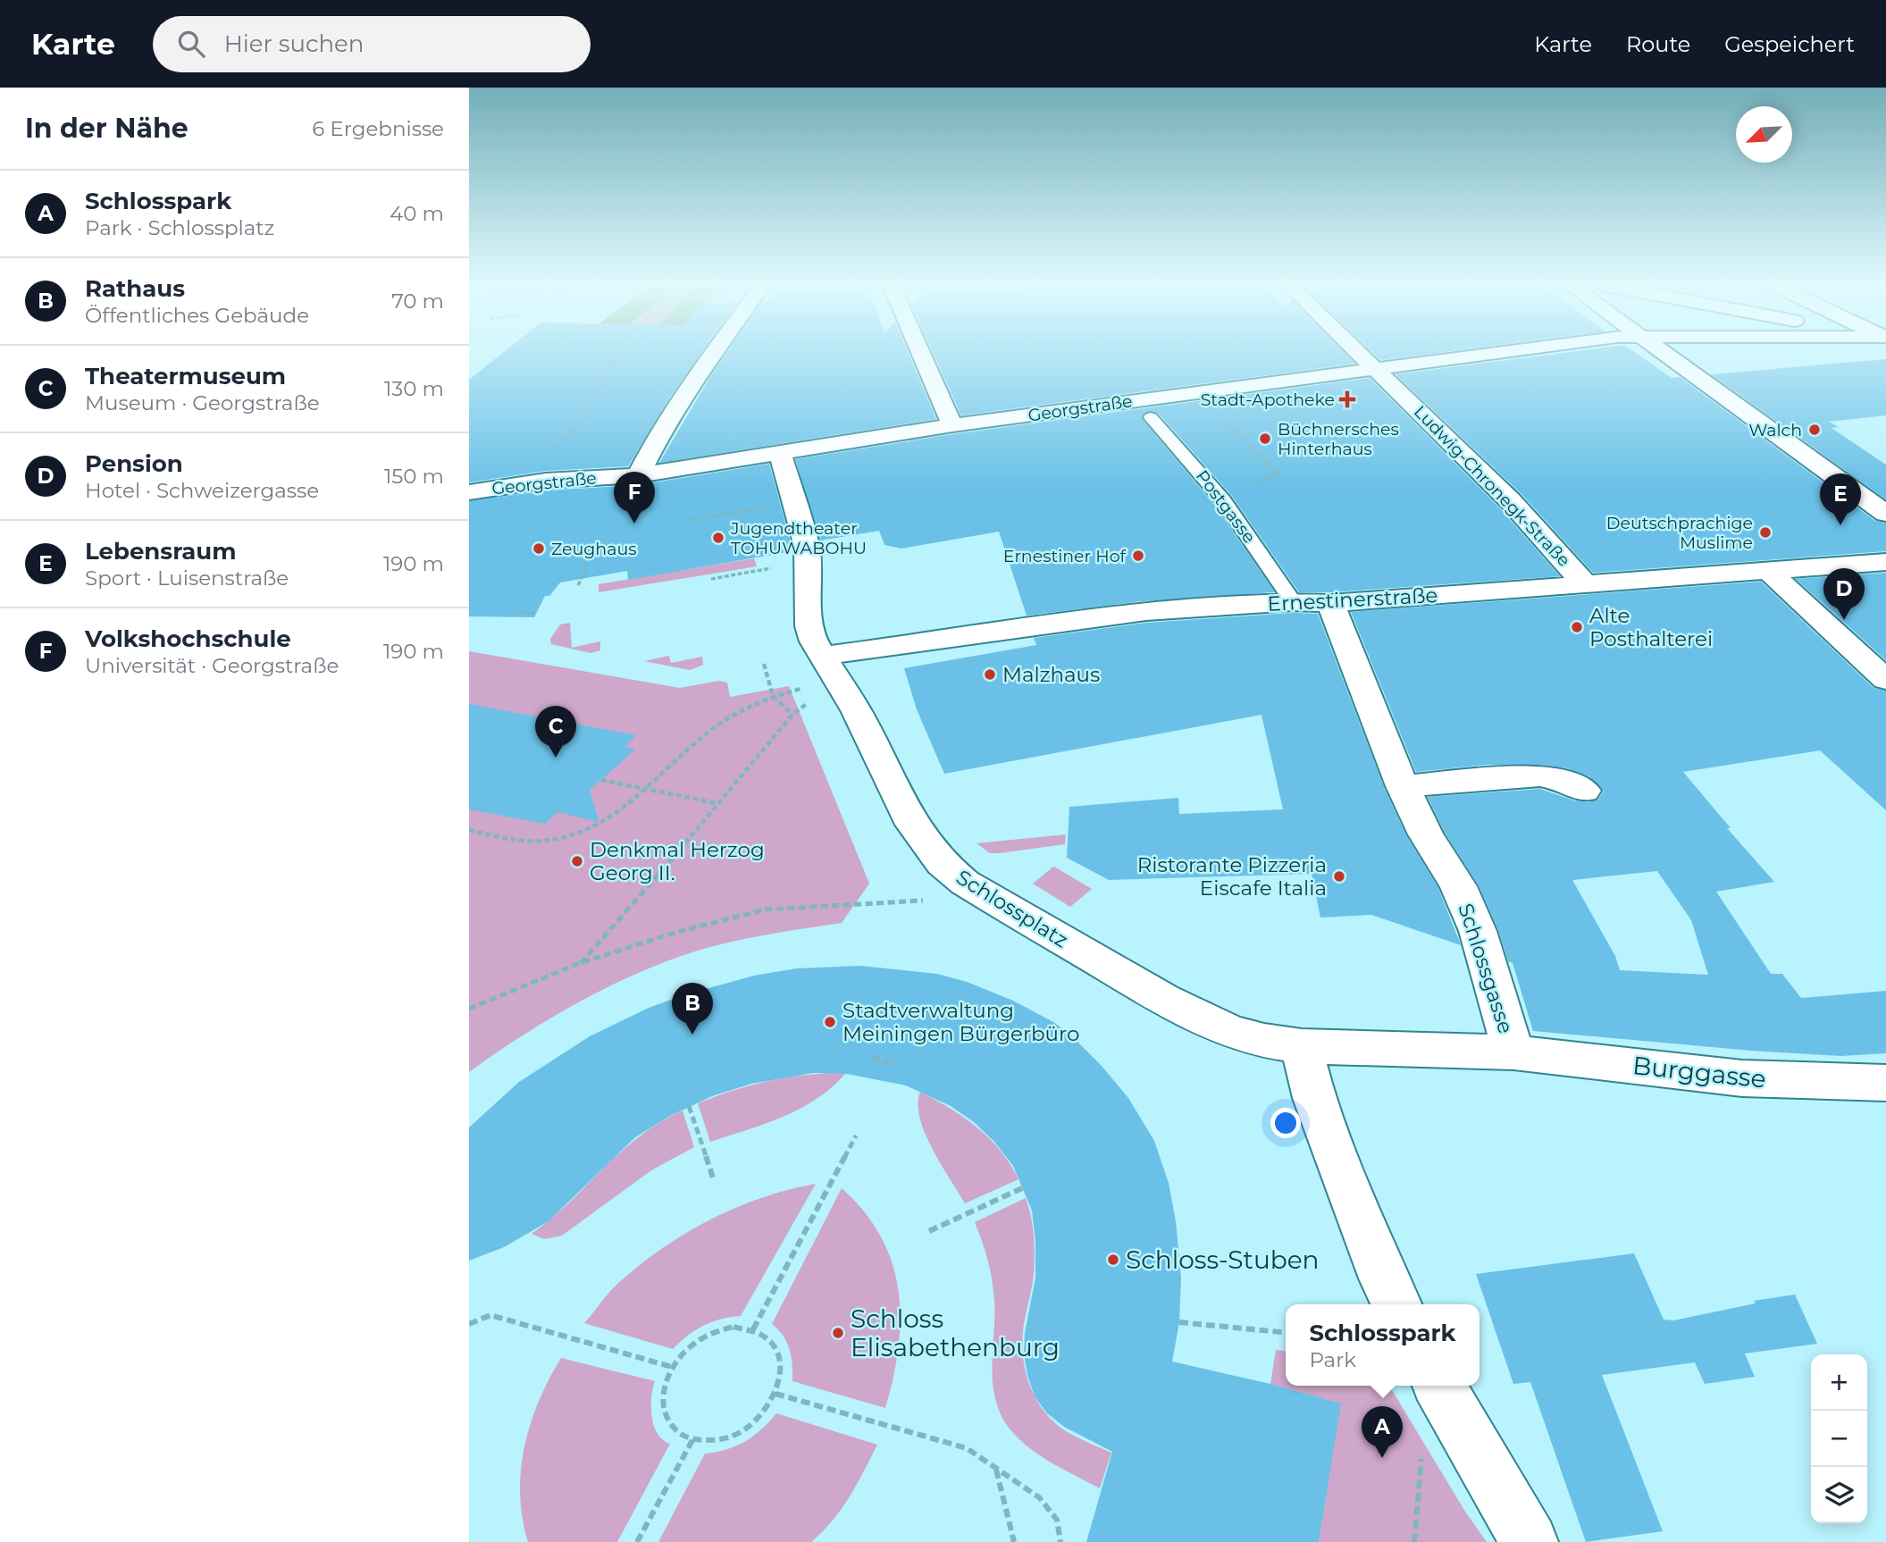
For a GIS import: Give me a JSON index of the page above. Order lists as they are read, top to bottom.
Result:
{
  "streets": {
    "street": [
      "Georgstraße",
      "Ludwig-Chronegk-Straße",
      "Ernestinerstraße",
      "Schlossplatz",
      "Schlossgasse",
      "Burggasse"
    ],
    "lane": ["Postgasse"]
  },
  "crossings": [
    ["Georgstraße", "Ludwig-Chronegk-Straße"],
    ["Georgstraße", "Schlossplatz"],
    ["Ludwig-Chronegk-Straße", "Ernestinerstraße"],
    ["Postgasse", "Ernestinerstraße"],
    ["Ernestinerstraße", "Schlossplatz"],
    ["Ernestinerstraße", "Schlossgasse"],
    ["Schlossplatz", "Schlossgasse"],
    ["Schlossplatz", "Burggasse"],
    ["Schlossgasse", "Burggasse"]
  ],
  "places": {
    "health": ["Stadt-Apotheke"],
    "other": [
      "Walch",
      "Büchnersches Hinterhaus",
      "Deutschprachige Muslime",
      "Jugendtheater TOHUWABOHU",
      "Zeughaus",
      "Ernestiner Hof",
      "Alte Posthalterei",
      "Malzhaus",
      "Denkmal Herzog Georg II.",
      "Ristorante Pizzeria Eiscafe Italia",
      "Stadtverwaltung Meiningen Bürgerbüro",
      "Schloss-Stuben",
      "Schloss Elisabethenburg"
    ]
  },
  "north": "bottom left",
  "page": {
    "header": "Karte",
    "search": "Hier suchen",
    "nav": ["Karte", "Route", "Gespeichert"],
    "heading": ["In der Nähe", "6 Ergebnisse"],
    "list": [
      {
        "mark": "A",
        "name": "Schlosspark",
        "note": "Park · Schlossplatz",
        "value": "40 m"
      },
      {
        "mark": "B",
        "name": "Rathaus",
        "note": "Öffentliches Gebäude",
        "value": "70 m"
      },
      {
        "mark": "C",
        "name": "Theatermuseum",
        "note": "Museum · Georgstraße",
        "value": "130 m"
      },
      {
        "mark": "D",
        "name": "Pension",
        "note": "Hotel · Schweizergasse",
        "value": "150 m"
      },
      {
        "mark": "E",
        "name": "Lebensraum",
        "note": "Sport · Luisenstraße",
        "value": "190 m"
      },
      {
        "mark": "F",
        "name": "Volkshochschule",
        "note": "Universität · Georgstraße",
        "value": "190 m"
      }
    ],
    "pins": [
      "F",
      "E",
      "D",
      "C",
      "B",
      "A"
    ],
    "popup": ["Schlosspark", "Park"],
    "map_buttons": ["+", "−"]
  }
}
